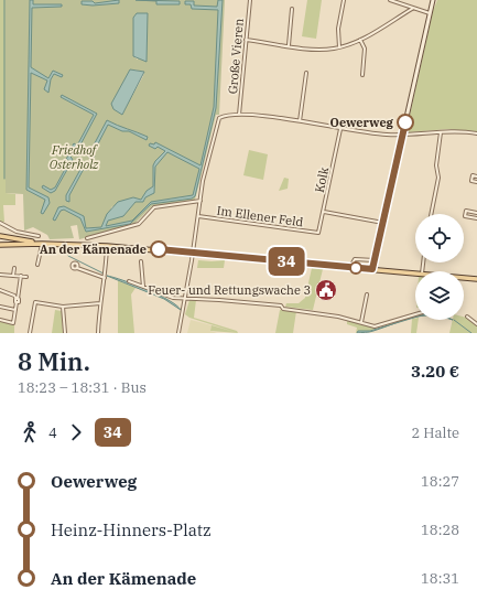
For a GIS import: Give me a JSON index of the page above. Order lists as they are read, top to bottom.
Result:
{
  "streets": {
    "street": ["Große Vieren", "Kolk", "Im Ellener Feld"]
  },
  "crossings": [
    ["Kolk", "Im Ellener Feld"]
  ],
  "parks": ["Friedhof Osterholz"],
  "places": {
    "other": ["Oewerweg", "An der Kämenade"],
    "public building": ["Feuer- und Rettungswache 3"]
  },
  "lines": ["bus line 34"],
  "page": {
    "on_map": "34",
    "heading": ["8 Min.", "18:23 – 18:31 · Bus", "3.20 €"],
    "legs": ["4", "34", "2 Halte"],
    "list": [
      {
        "name": "Oewerweg",
        "value": "18:27"
      },
      {
        "name": "Heinz-Hinners-Platz",
        "value": "18:28"
      },
      {
        "name": "An der Kämenade",
        "value": "18:31"
      }
    ]
  }
}
